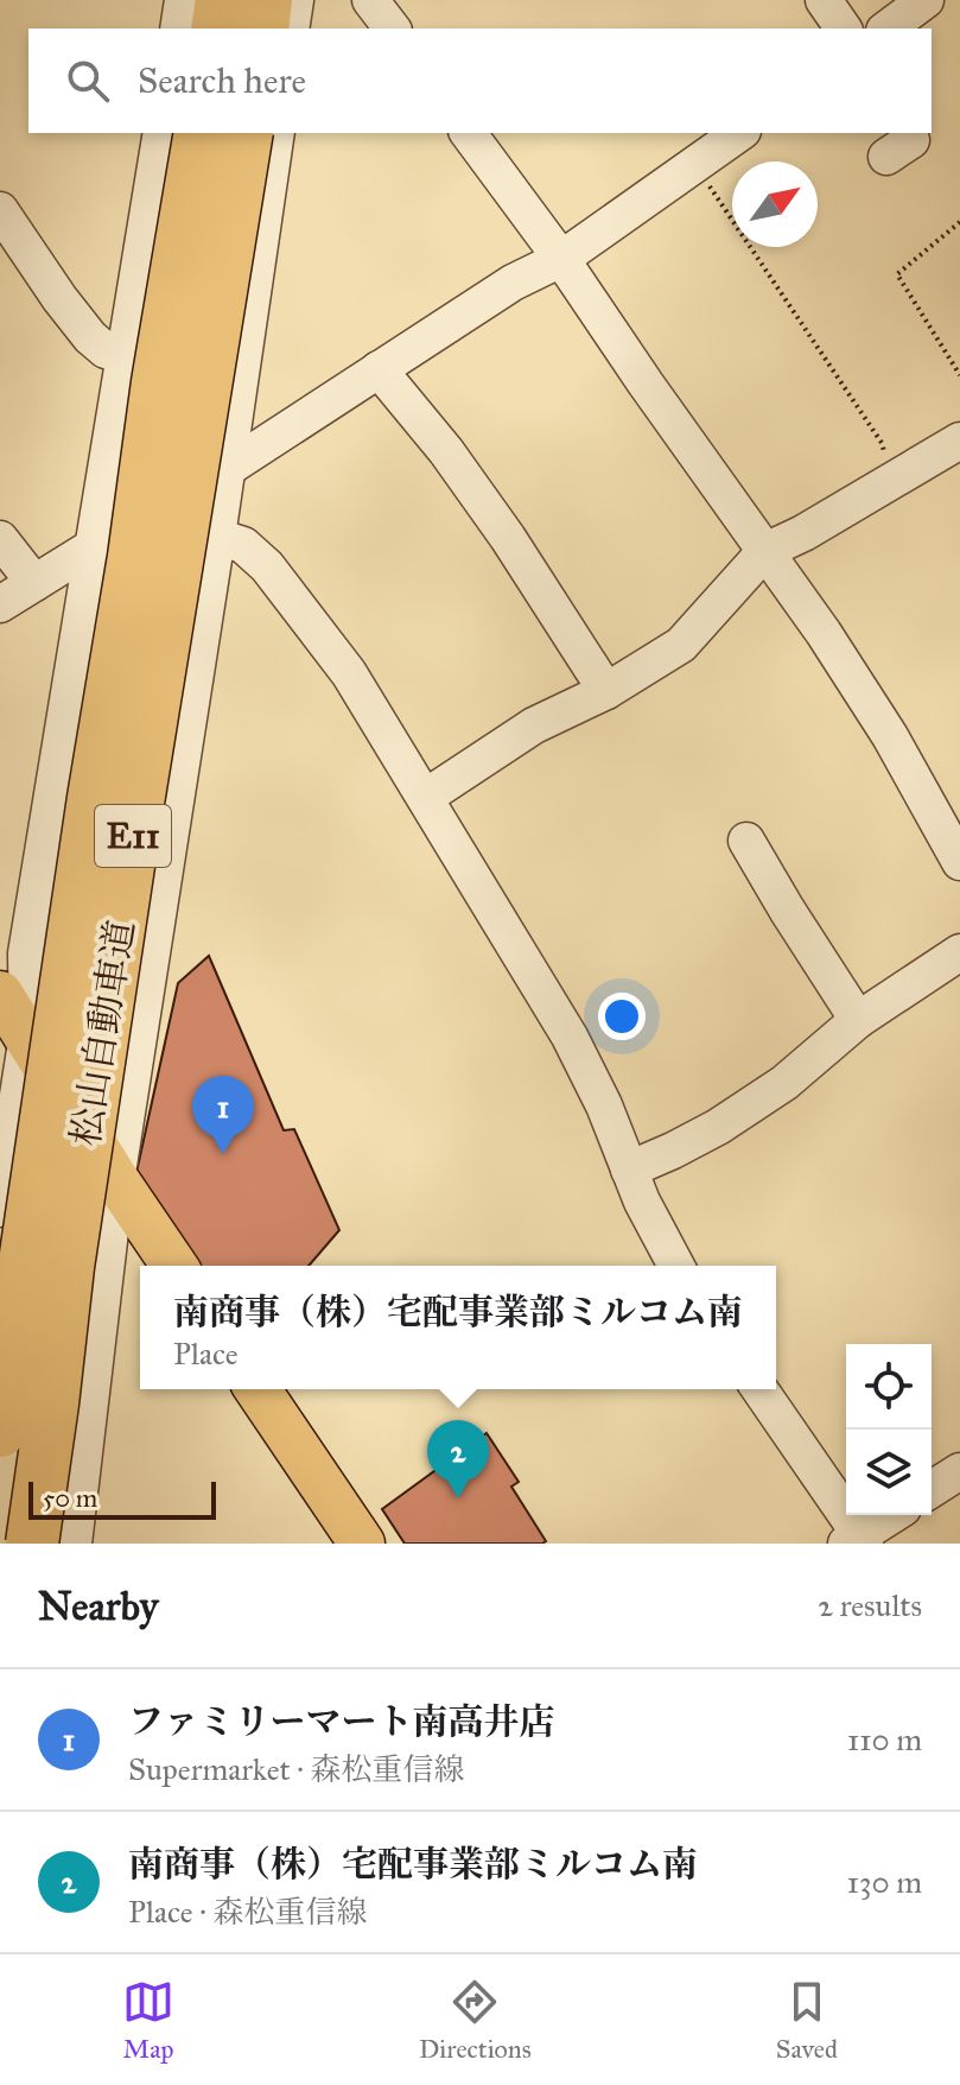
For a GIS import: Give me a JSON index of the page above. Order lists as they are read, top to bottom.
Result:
{
  "streets": {
    "highway": ["E11", "松山自動車道"]
  },
  "scale_bar": "50 m",
  "north": "top right",
  "page": {
    "search": "Search here",
    "pins": ["1", "2"],
    "popup": ["南商事（株）宅配事業部ミルコム南", "Place"],
    "scale": "50 m",
    "heading": ["Nearby", "2 results"],
    "list": [
      {
        "mark": "1",
        "name": "ファミリーマート南高井店",
        "note": "Supermarket · 森松重信線",
        "value": "110 m"
      },
      {
        "mark": "2",
        "name": "南商事（株）宅配事業部ミルコム南",
        "note": "Place · 森松重信線",
        "value": "130 m"
      }
    ],
    "nav": ["Map", "Directions", "Saved"]
  }
}
